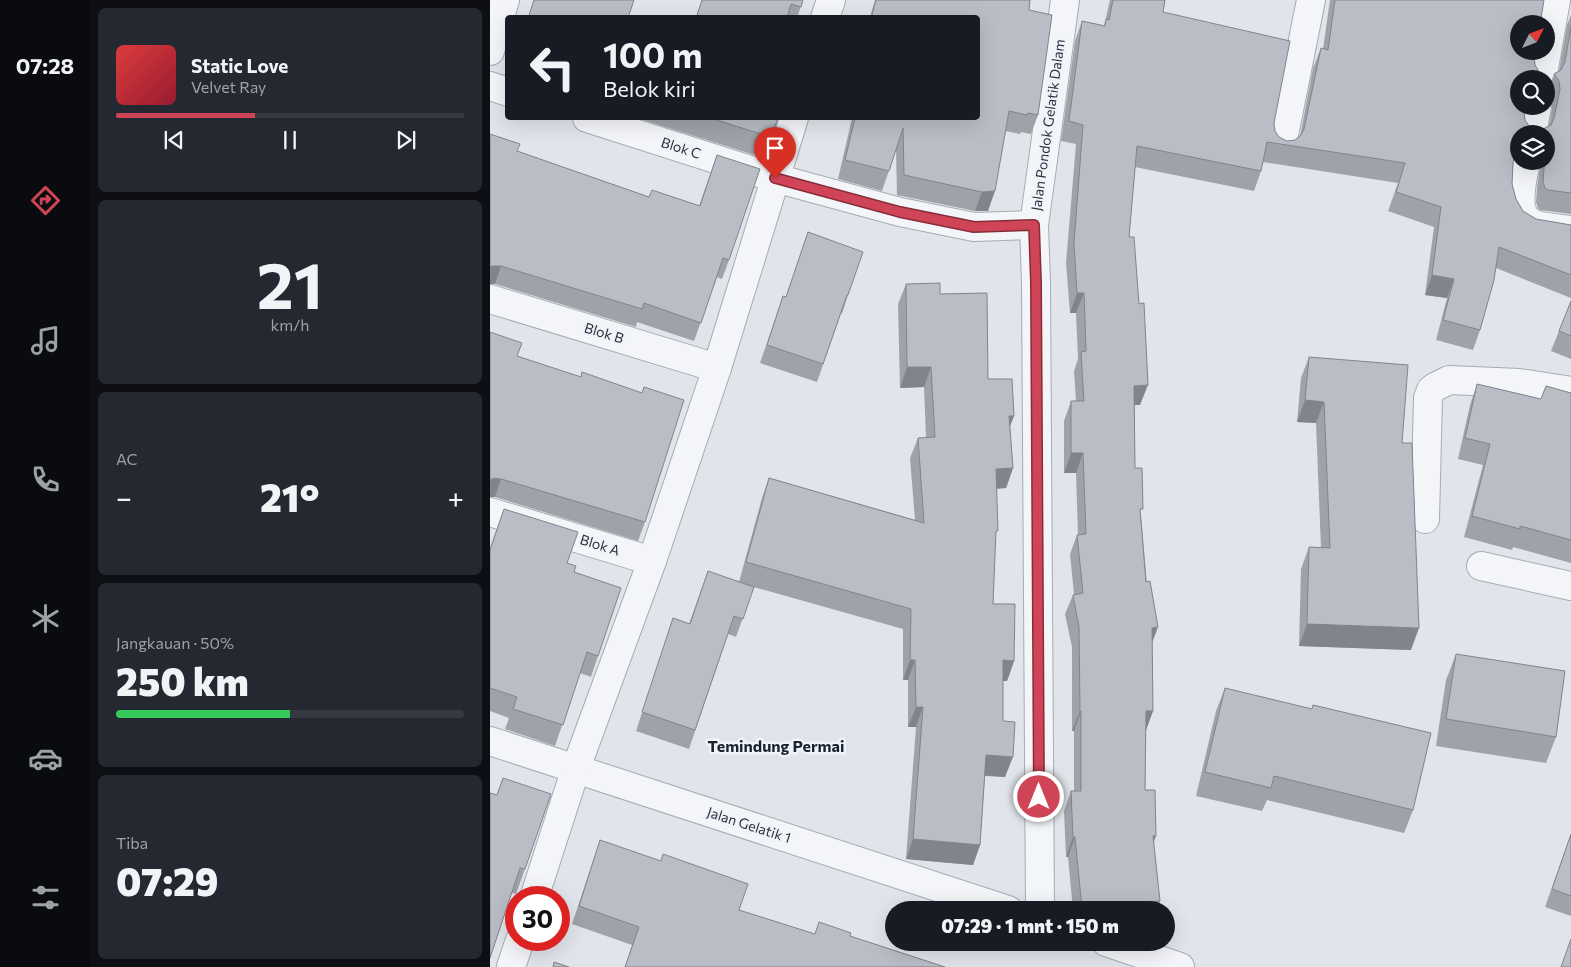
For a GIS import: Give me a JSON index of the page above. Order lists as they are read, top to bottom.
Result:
{
  "streets": {
    "street": [
      "Jalan Pondok Gelatik Dalam",
      "Blok C",
      "Blok B",
      "Blok A",
      "Jalan Gelatik 1"
    ]
  },
  "crossings": [
    ["Jalan Pondok Gelatik Dalam", "Blok C"]
  ],
  "districts": ["Temindung Permai"],
  "north": "top right",
  "page": {
    "tabs": "07:28",
    "turn": ["100 m", "Belok kiri"],
    "song": ["Static Love", "Velvet Ray"],
    "tile": [
      ["21", "km/h"],
      "AC",
      ["Jangkauan · 50%", "250 km"],
      ["Tiba", "07:29"]
    ],
    "heat": ["−", "21°", "+"],
    "limit": "30",
    "trip": "07:29 · 1 mnt · 150 m"
  }
}
